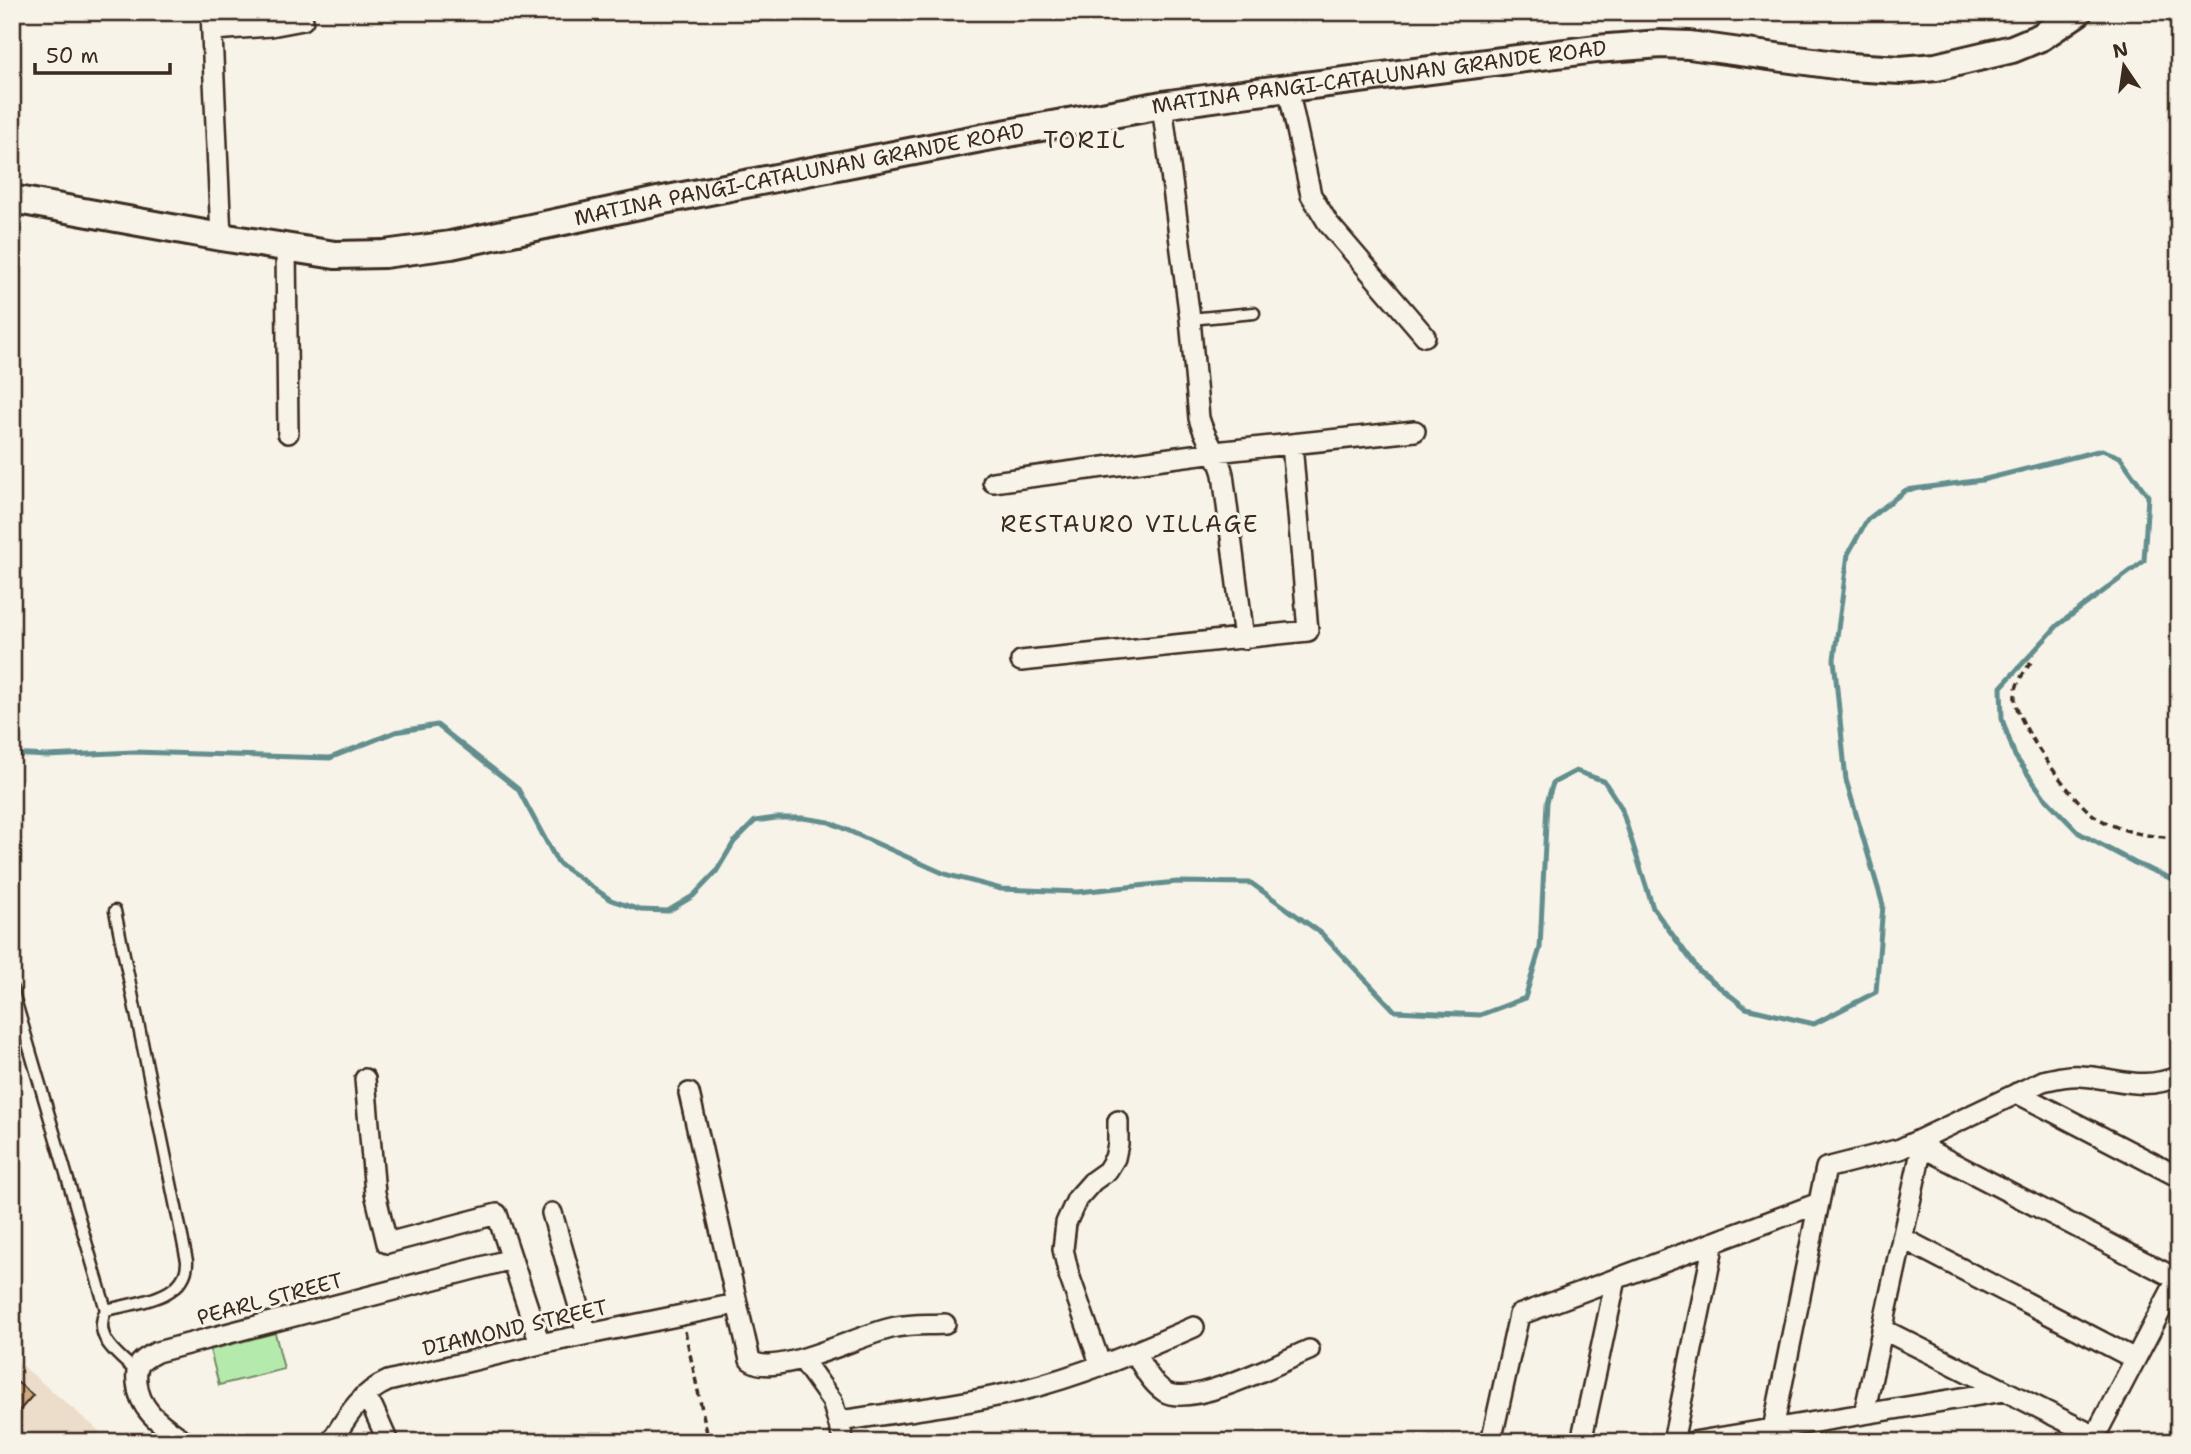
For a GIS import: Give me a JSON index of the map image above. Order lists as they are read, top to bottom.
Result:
{
  "streets": {
    "street": ["MATINA PANGI-CATALUNAN GRANDE ROAD", "PEARL STREET", "DIAMOND STREET"]
  },
  "districts": ["TORIL", "RESTAURO VILLAGE"],
  "scale_bar": "50 m",
  "north": "top"
}
